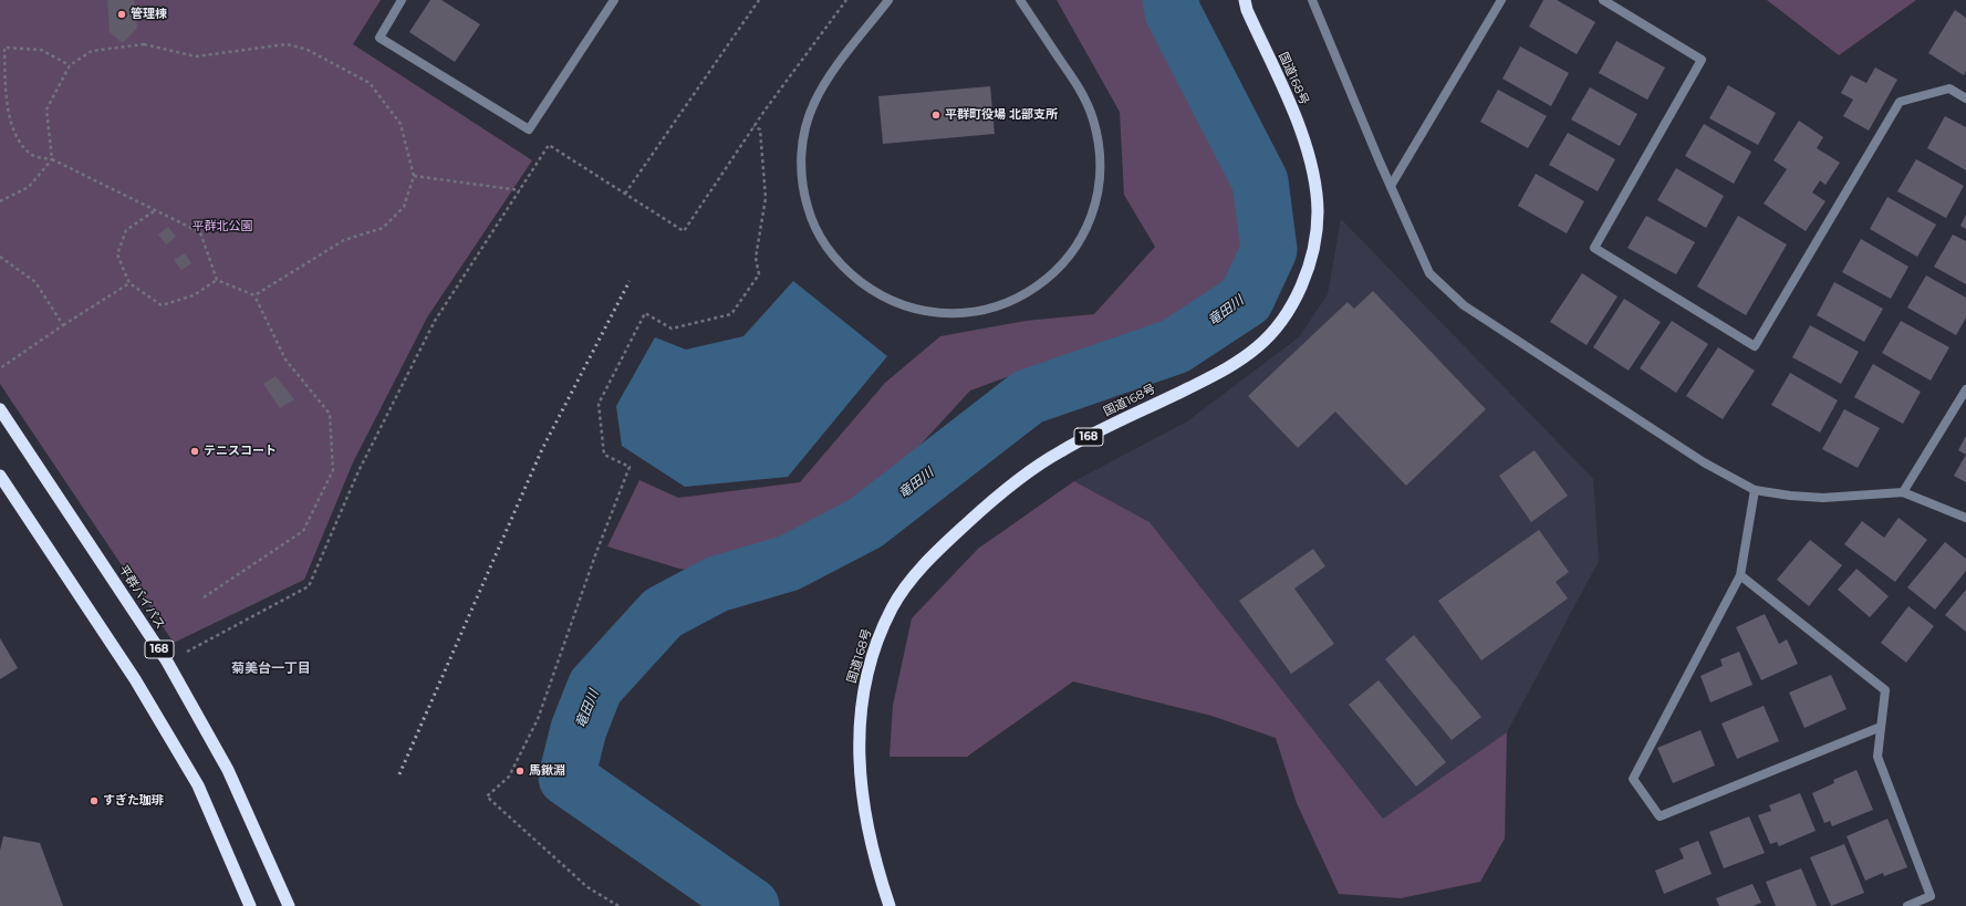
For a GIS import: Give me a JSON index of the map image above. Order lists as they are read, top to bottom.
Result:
{
  "streets": {
    "highway": ["国道168号", "168", "平群バイパス"]
  },
  "districts": ["菊美台一丁目"],
  "water": ["竜田川"],
  "parks": ["平群北公園"],
  "places": [
    "管理棟",
    "平群町役場 北部支所",
    "テニスコート",
    "馬鍬淵",
    "すぎた珈琲"
  ]
}
